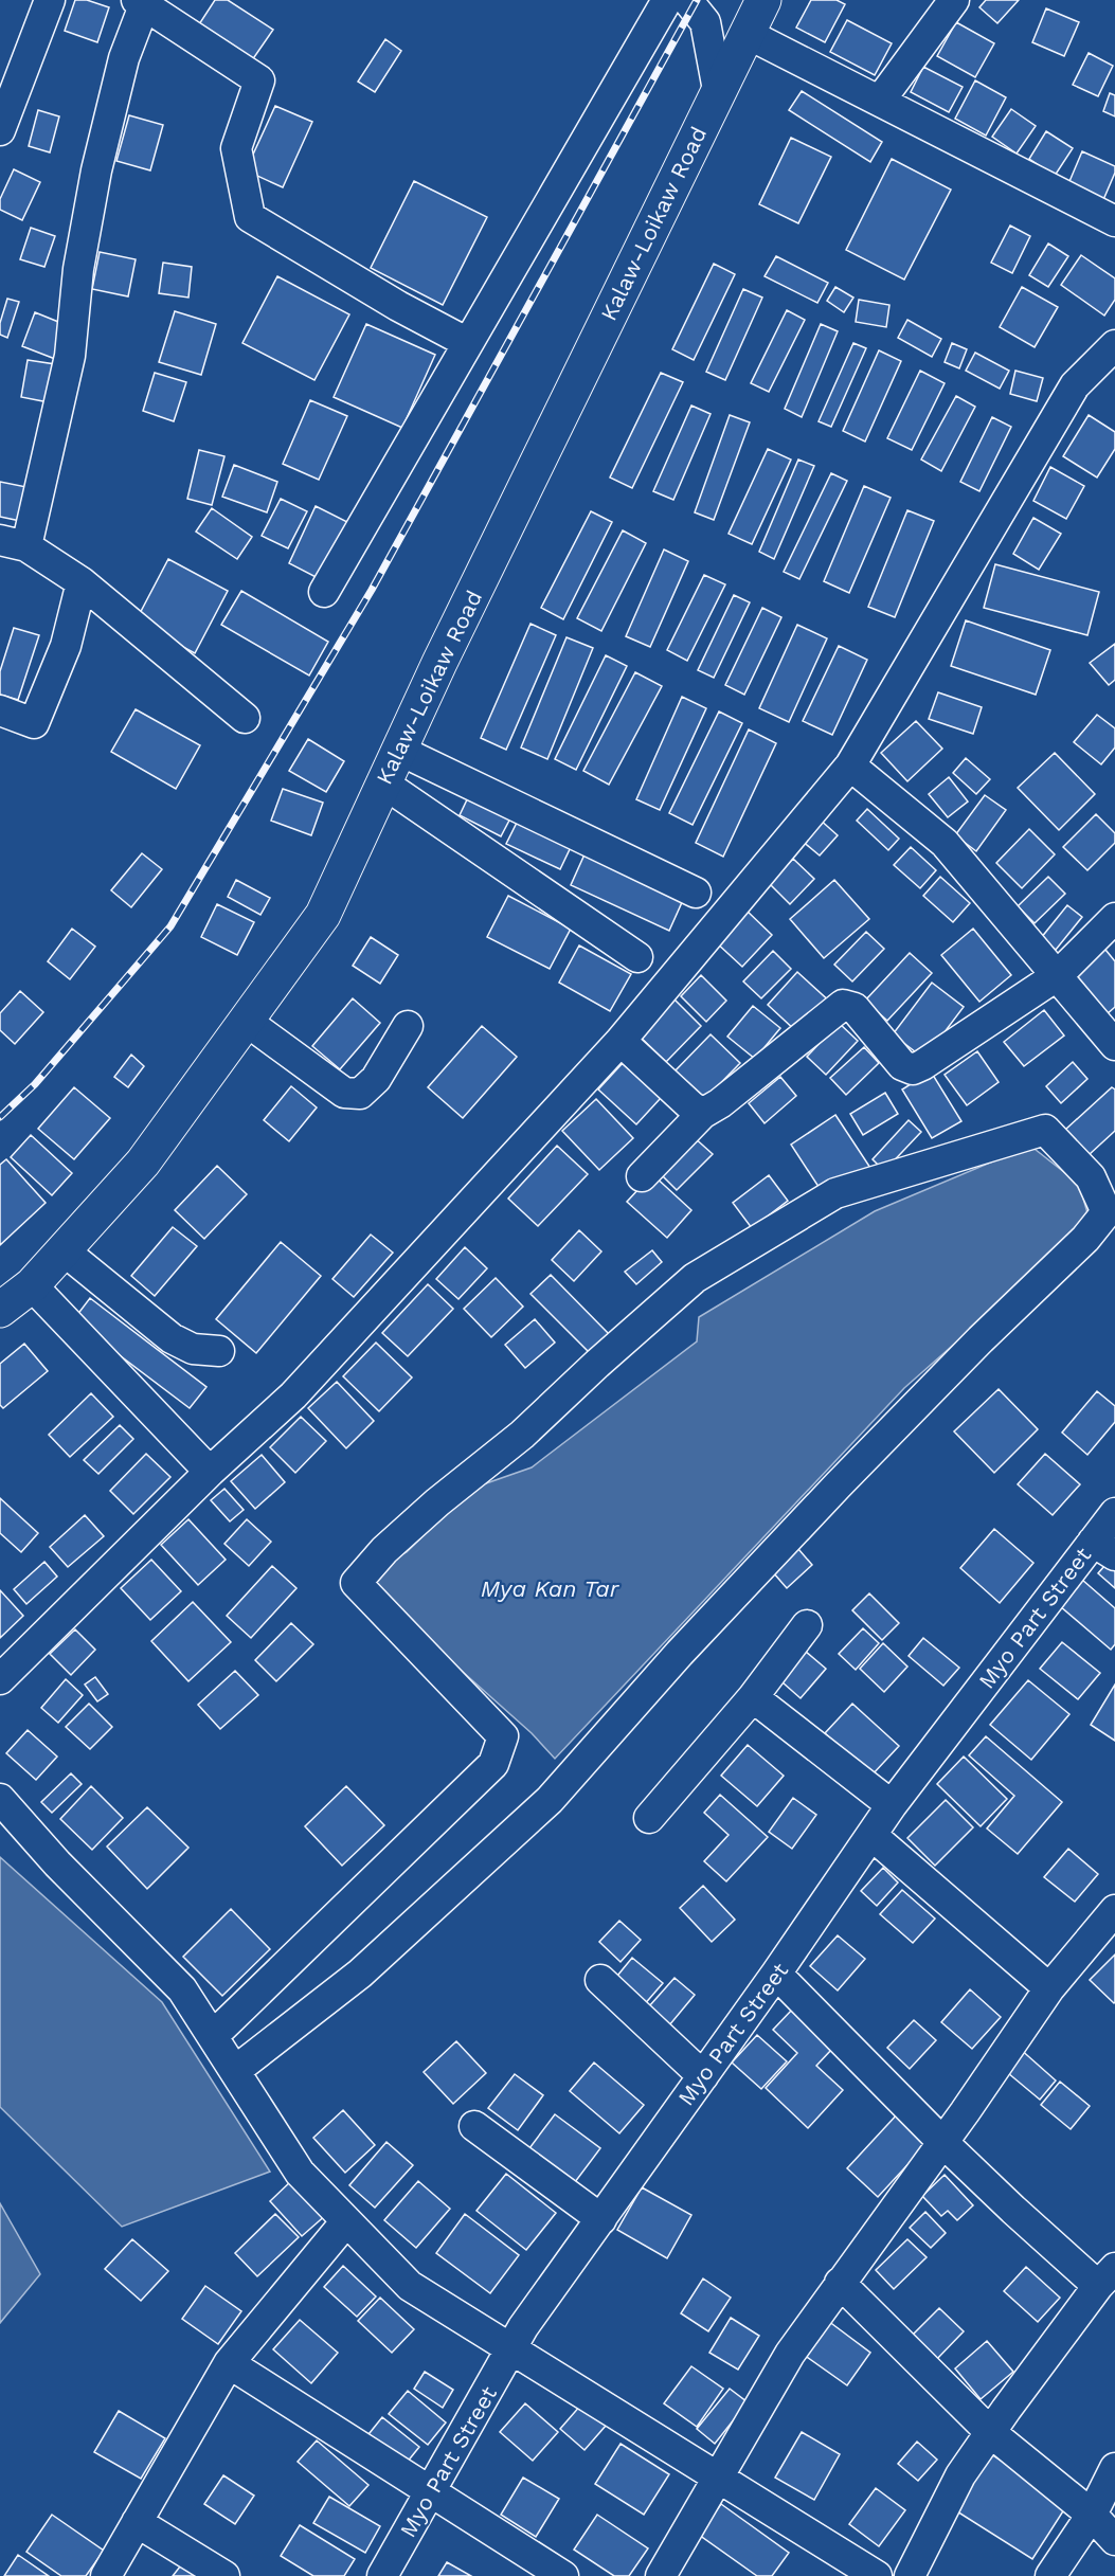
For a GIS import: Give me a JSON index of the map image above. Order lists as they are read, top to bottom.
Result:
{
  "streets": {
    "main road": ["Kalaw-Loikaw Road"],
    "street": ["Myo Part Street"]
  },
  "water": ["Mya Kan Tar"]
}
